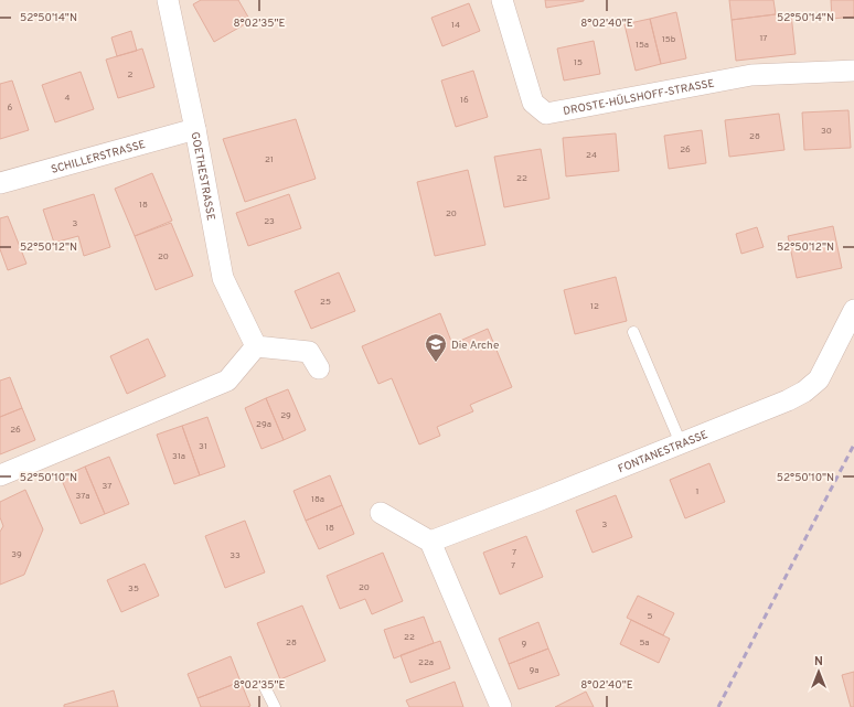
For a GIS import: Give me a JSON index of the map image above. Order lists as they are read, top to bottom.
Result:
{
  "streets": {
    "street": [
      "DROSTE-HÜLSHOFF-STRASSE",
      "SCHILLERSTRASSE",
      "GOETHESTRASSE",
      "FONTANESTRASSE"
    ]
  },
  "crossings": [
    ["SCHILLERSTRASSE", "GOETHESTRASSE"]
  ],
  "places": {
    "school or university": ["Die Arche"]
  },
  "house_numbers": [
    "14",
    "17",
    "15b",
    "15a",
    "15",
    "2",
    "4",
    "16",
    "6",
    "30",
    "28",
    "26",
    "24",
    "21",
    "22",
    "18",
    "20",
    "23",
    "3",
    "20",
    "25",
    "12",
    "29",
    "29a",
    "26",
    "31",
    "31a",
    "37",
    "1",
    "37a",
    "18a",
    "3",
    "18",
    "7",
    "39",
    "33",
    "7",
    "20",
    "35",
    "5",
    "22",
    "28",
    "5a",
    "9",
    "22a",
    "9a"
  ],
  "north": "top",
  "coordinates": [
    "52°50'14\"N",
    "8°02'35\"E",
    "8°02'40\"E",
    "52°50'12\"N",
    "52°50'10\"N"
  ]
}
